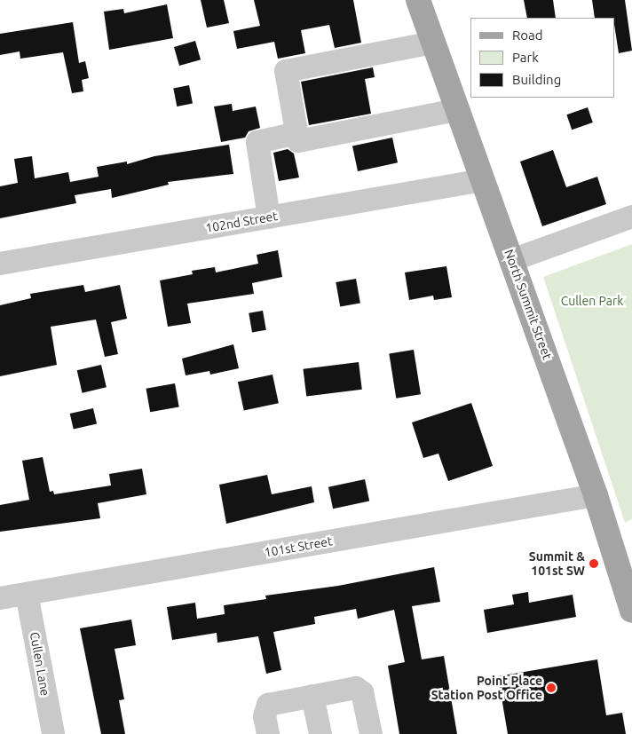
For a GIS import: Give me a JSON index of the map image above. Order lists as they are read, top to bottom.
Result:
{
  "streets": {
    "main road": ["North Summit Street"],
    "street": ["102nd Street", "101st Street", "Cullen Lane"]
  },
  "crossings": [
    ["102nd Street", "North Summit Street"],
    ["North Summit Street", "101st Street"],
    ["101st Street", "Cullen Lane"]
  ],
  "parks": ["Cullen Park"],
  "places": ["Summit & 101st SW", "Point Place Station Post Office"],
  "legend": ["Road", "Park", "Building"]
}
